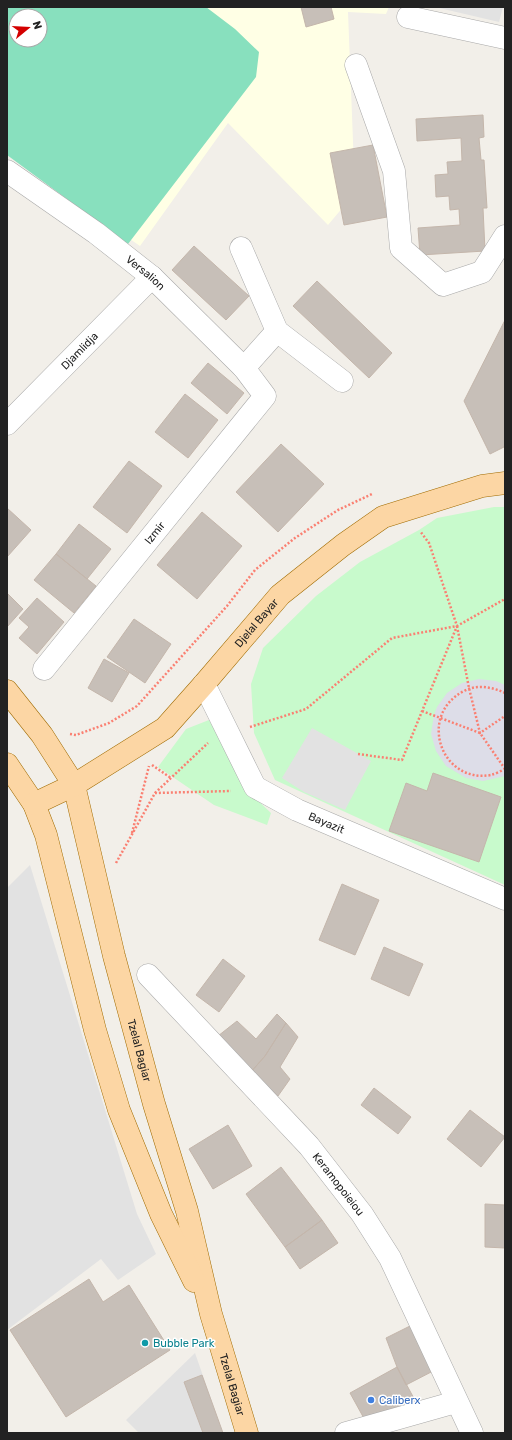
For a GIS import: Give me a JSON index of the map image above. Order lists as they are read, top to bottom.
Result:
{
  "streets": {
    "main road": ["Djelal Bayar", "Tzelal Bagiar"],
    "street": [
      "Versalion",
      "Djamlidja",
      "Izmir",
      "Bayazit",
      "Keramopoieiou"
    ]
  },
  "crossings": [
    ["Versalion", "Djamlidja"],
    ["Versalion", "Izmir"],
    ["Djelal Bayar", "Tzelal Bagiar"]
  ],
  "places": ["Bubble Park", "Caliberx"],
  "north": "right"
}
